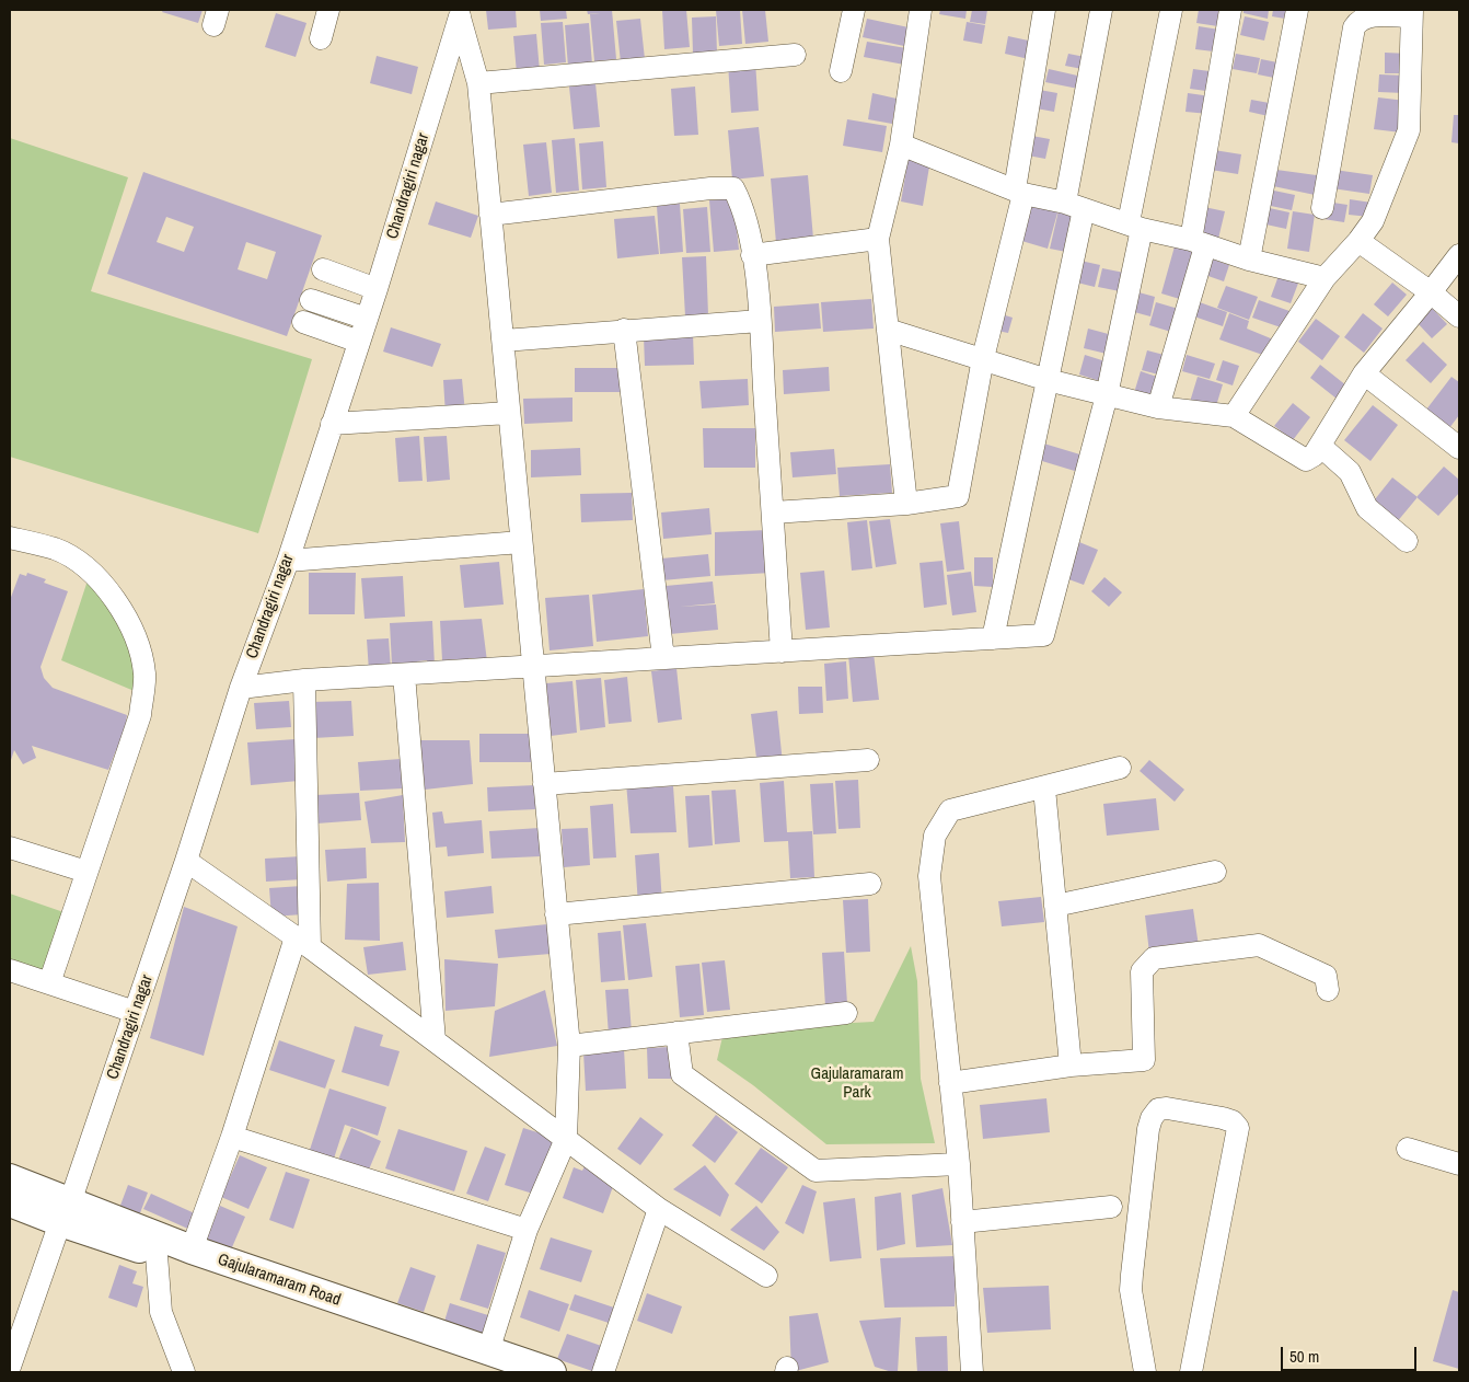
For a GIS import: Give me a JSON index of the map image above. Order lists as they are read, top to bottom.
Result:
{
  "streets": {
    "main road": ["Gajularamaram Road"],
    "street": ["Chandragiri nagar"]
  },
  "crossings": [
    ["Chandragiri nagar", "Gajularamaram Road"]
  ],
  "parks": ["Gajularamaram Park"],
  "scale_bar": "50 m"
}
